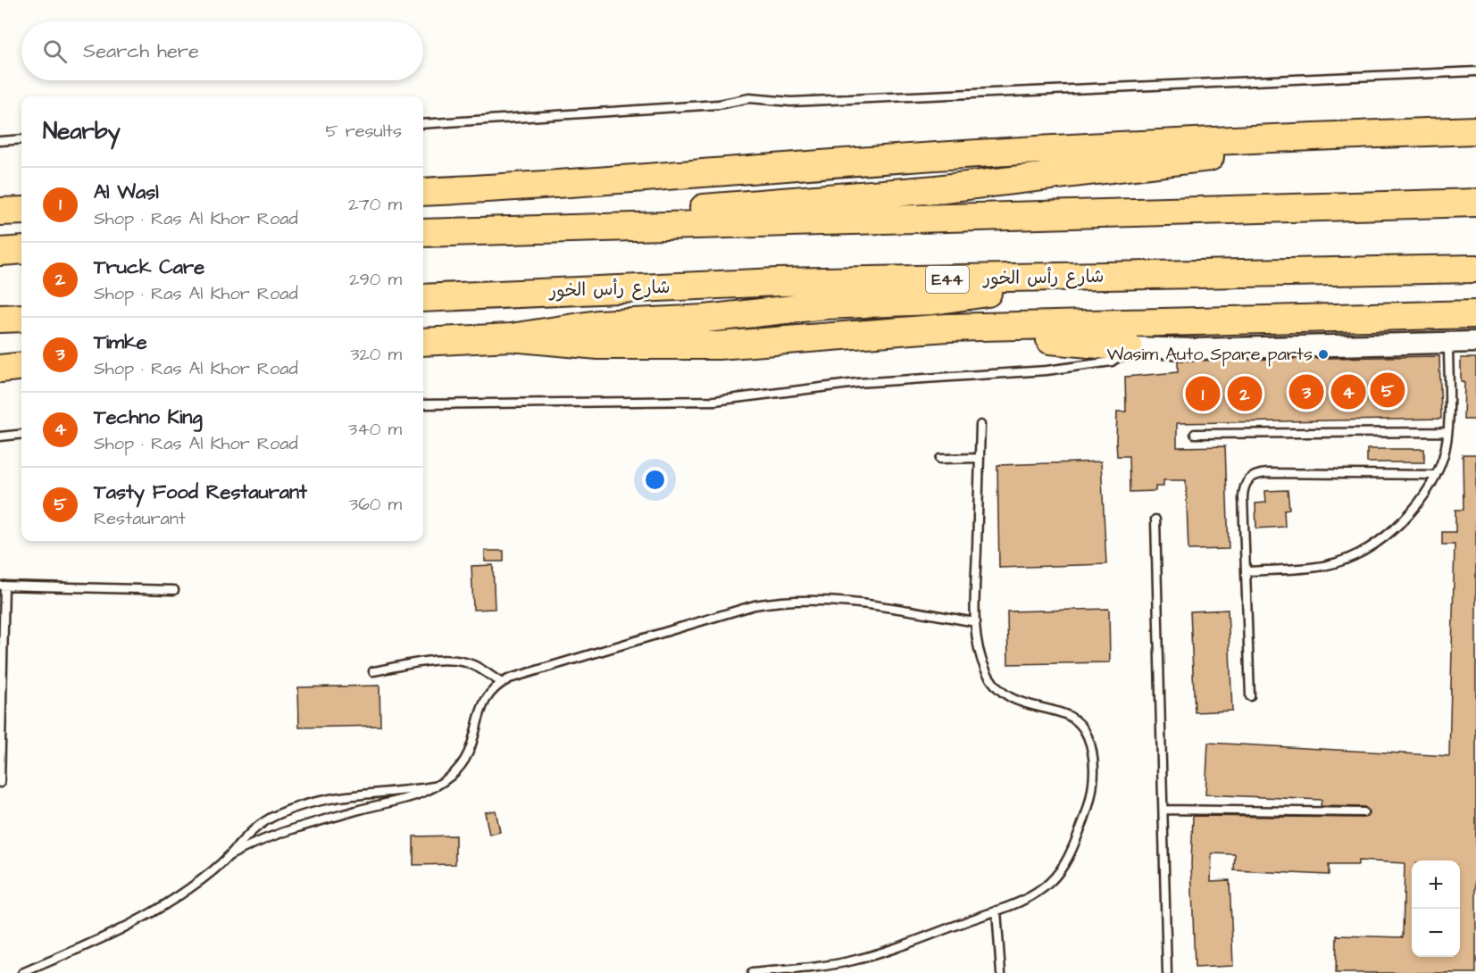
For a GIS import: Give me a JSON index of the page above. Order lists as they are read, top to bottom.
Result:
{
  "streets": {
    "highway": ["شارع رأس الخور", "E44"]
  },
  "places": ["Wasim Auto Spare parts"],
  "page": {
    "search": "Search here",
    "heading": ["Nearby", "5 results"],
    "list": [
      {
        "mark": "1",
        "name": "Al Wasl",
        "note": "Shop · Ras Al Khor Road",
        "value": "270 m"
      },
      {
        "mark": "2",
        "name": "Truck Care",
        "note": "Shop · Ras Al Khor Road",
        "value": "290 m"
      },
      {
        "mark": "3",
        "name": "Timke",
        "note": "Shop · Ras Al Khor Road",
        "value": "320 m"
      },
      {
        "mark": "4",
        "name": "Techno King",
        "note": "Shop · Ras Al Khor Road",
        "value": "340 m"
      },
      {
        "mark": "5",
        "name": "Tasty Food Restaurant",
        "note": "Restaurant",
        "value": "360 m"
      }
    ],
    "pins": [
      "5",
      "3",
      "4",
      "1",
      "2"
    ],
    "map_buttons": ["+", "−"]
  }
}
